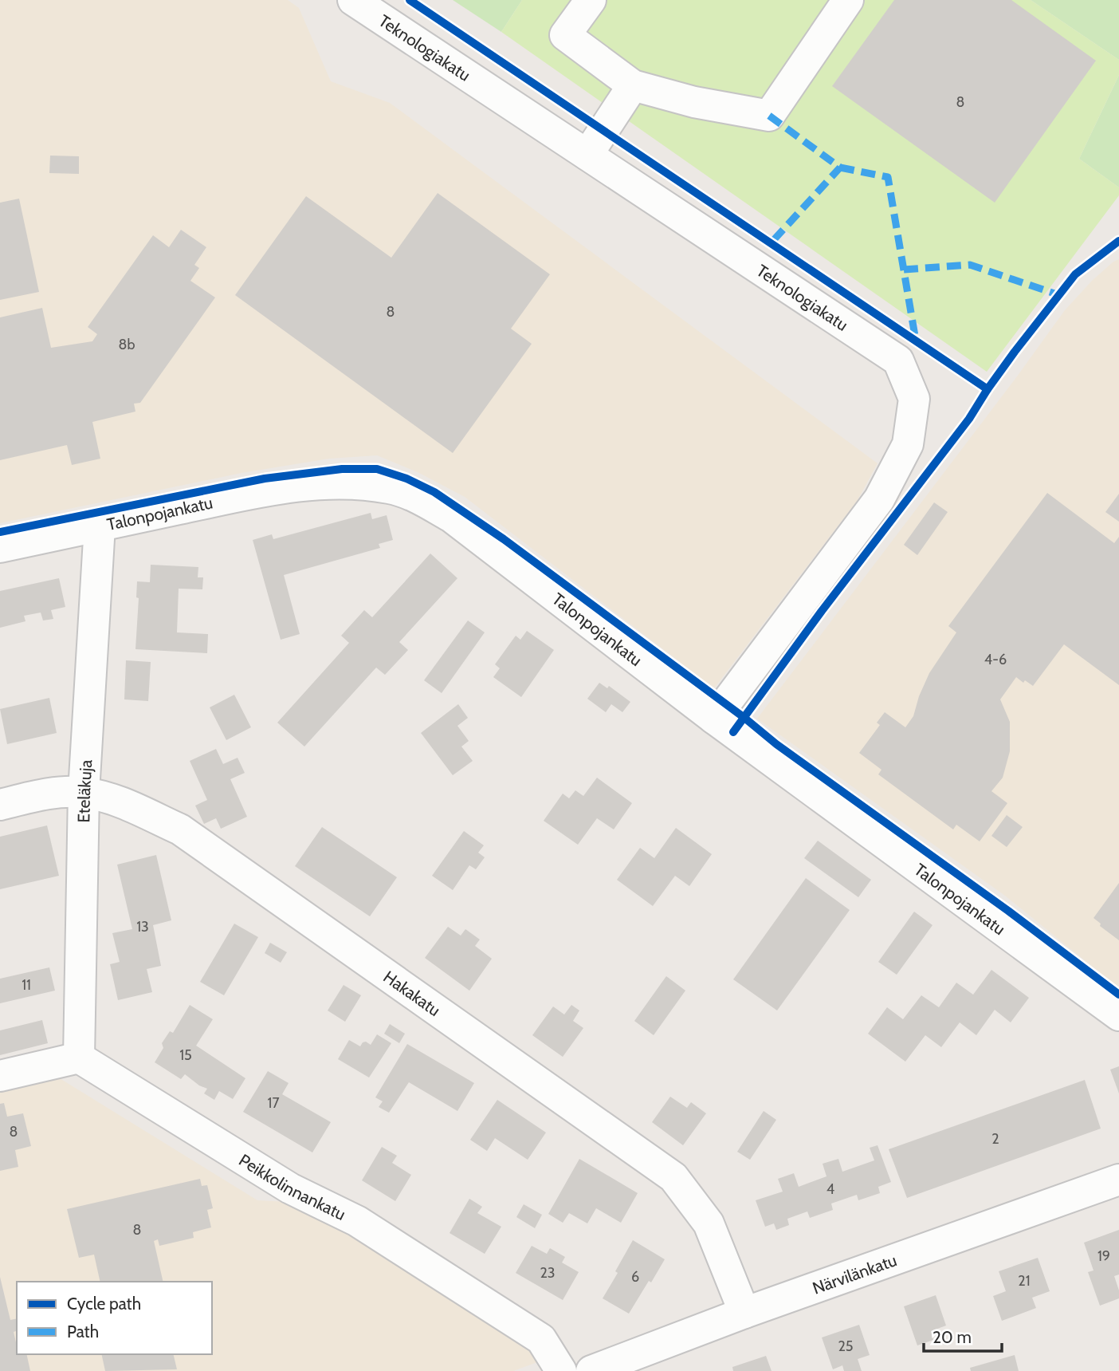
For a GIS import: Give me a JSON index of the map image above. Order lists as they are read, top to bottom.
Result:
{
  "streets": {
    "street": [
      "Teknologiakatu",
      "Talonpojankatu",
      "Eteläkuja",
      "Hakakatu",
      "Peikkolinnankatu",
      "Närvilänkatu"
    ]
  },
  "crossings": [
    ["Teknologiakatu", "Talonpojankatu"],
    ["Talonpojankatu", "Eteläkuja"],
    ["Eteläkuja", "Hakakatu"],
    ["Eteläkuja", "Peikkolinnankatu"],
    ["Hakakatu", "Närvilänkatu"]
  ],
  "house_numbers": [
    "8",
    "8",
    "8b",
    "4-6",
    "13",
    "11",
    "15",
    "17",
    "8",
    "2",
    "4",
    "8",
    "19",
    "23",
    "6",
    "21",
    "25"
  ],
  "legend": ["Cycle path", "Path"],
  "scale_bar": "20 m"
}
